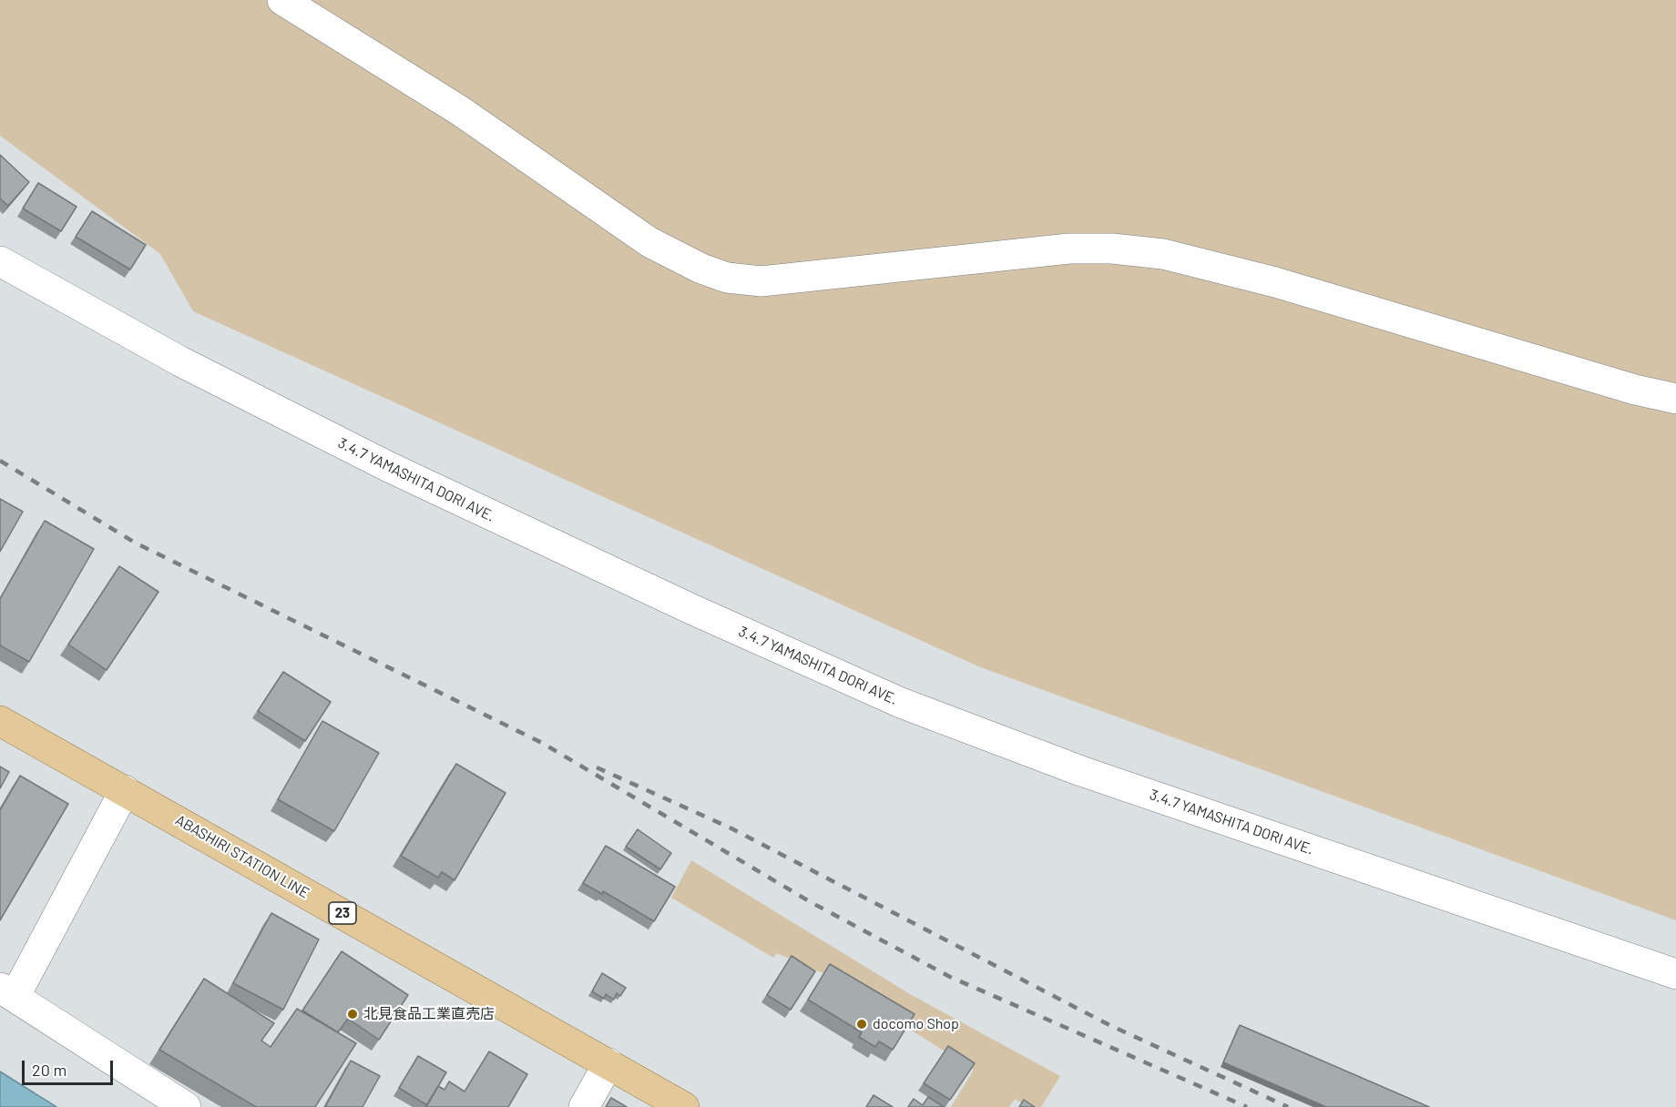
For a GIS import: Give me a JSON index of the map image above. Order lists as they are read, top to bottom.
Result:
{
  "streets": {
    "main road": ["ABASHIRI STATION LINE", "23"],
    "street": ["3.4.7 YAMASHITA DORI AVE."]
  },
  "places": ["北見食品工業直売店", "docomo Shop"],
  "scale_bar": "20 m"
}
